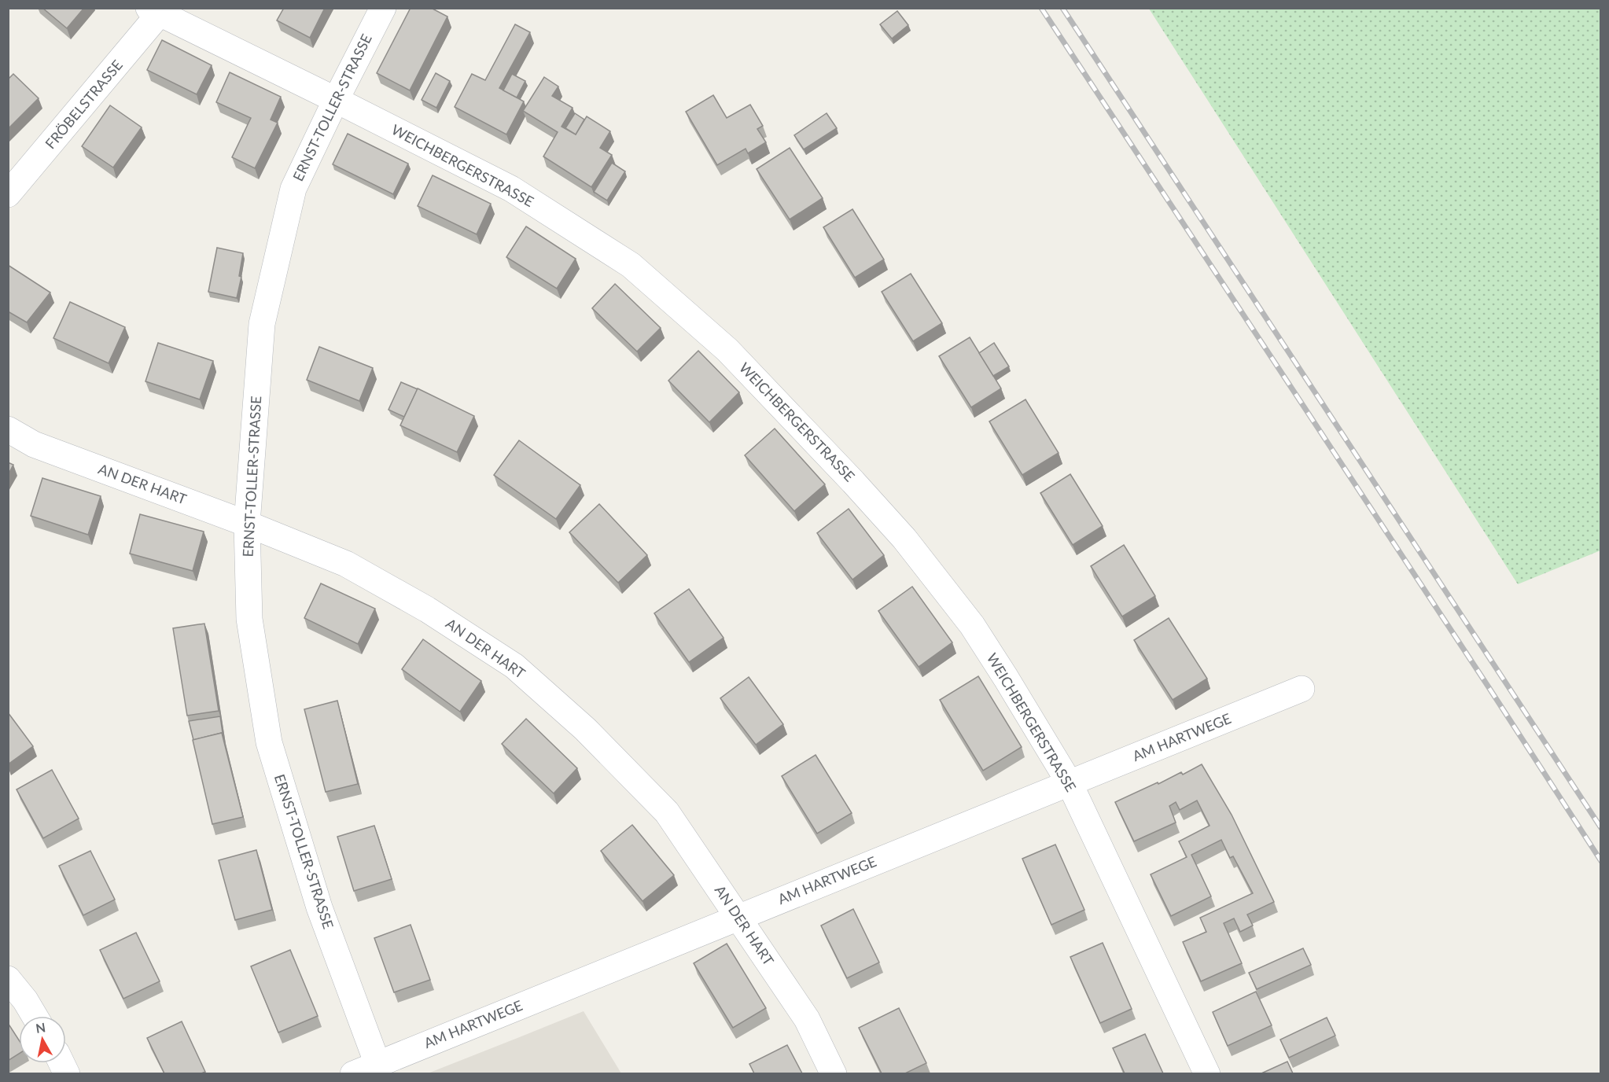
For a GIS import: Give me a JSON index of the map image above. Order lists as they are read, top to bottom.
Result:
{
  "streets": {
    "street": [
      "FRÖBELSTRASSE",
      "ERNST-TOLLER-STRASSE",
      "WEICHBERGERSTRASSE",
      "AN DER HART",
      "AM HARTWEGE"
    ]
  },
  "crossings": [
    ["FRÖBELSTRASSE", "WEICHBERGERSTRASSE"],
    ["ERNST-TOLLER-STRASSE", "WEICHBERGERSTRASSE"],
    ["ERNST-TOLLER-STRASSE", "AN DER HART"],
    ["ERNST-TOLLER-STRASSE", "AM HARTWEGE"],
    ["WEICHBERGERSTRASSE", "AM HARTWEGE"],
    ["AN DER HART", "AM HARTWEGE"]
  ],
  "north": "top"
}
